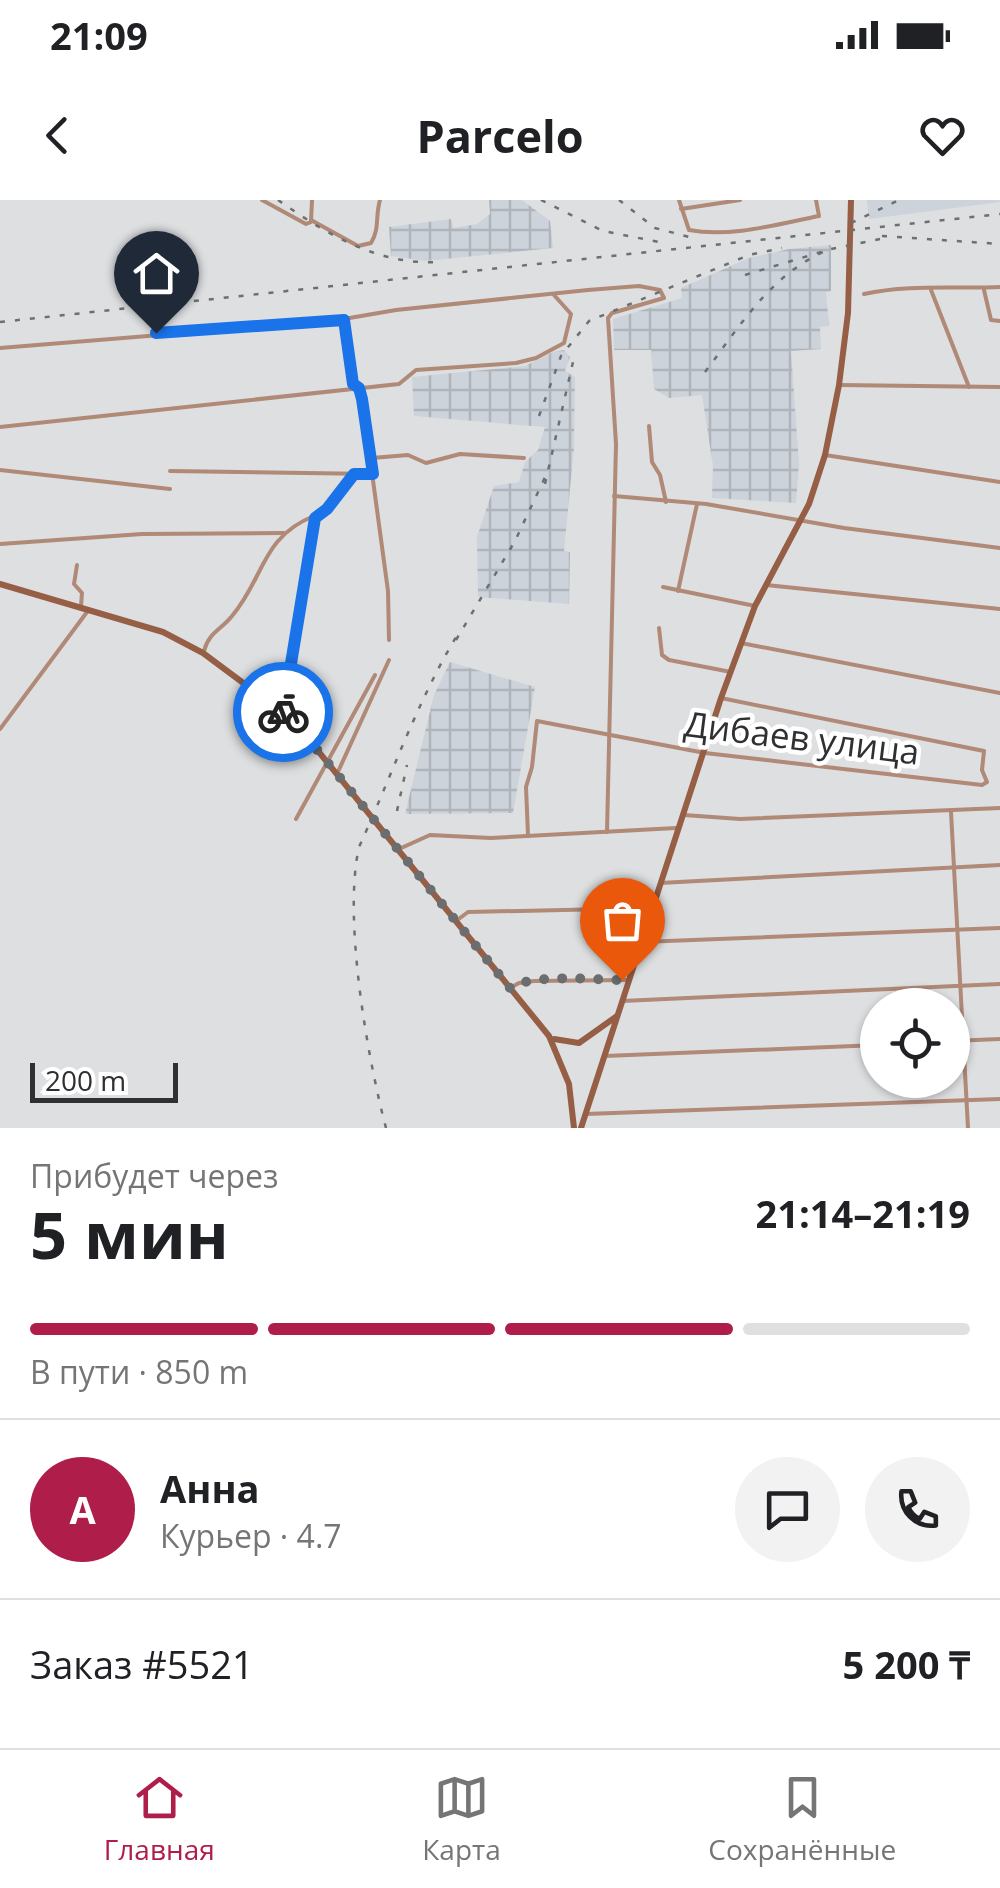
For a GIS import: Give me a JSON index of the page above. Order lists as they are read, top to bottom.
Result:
{
  "streets": {
    "street": ["Дибаев улица"]
  },
  "scale_bar": "200 m",
  "page": {
    "status": "21:09",
    "header": "Parcelo",
    "scale": "200 m",
    "heading": ["5 мин", "Прибудет через", "21:14–21:19"],
    "panel": [
      "Анна",
      "Курьер · 4.7",
      "Заказ #5521",
      "5 200 ₸"
    ],
    "bar": "В пути · 850 m",
    "round": "А",
    "tabs": ["Главная", "Карта", "Сохранённые"]
  }
}
